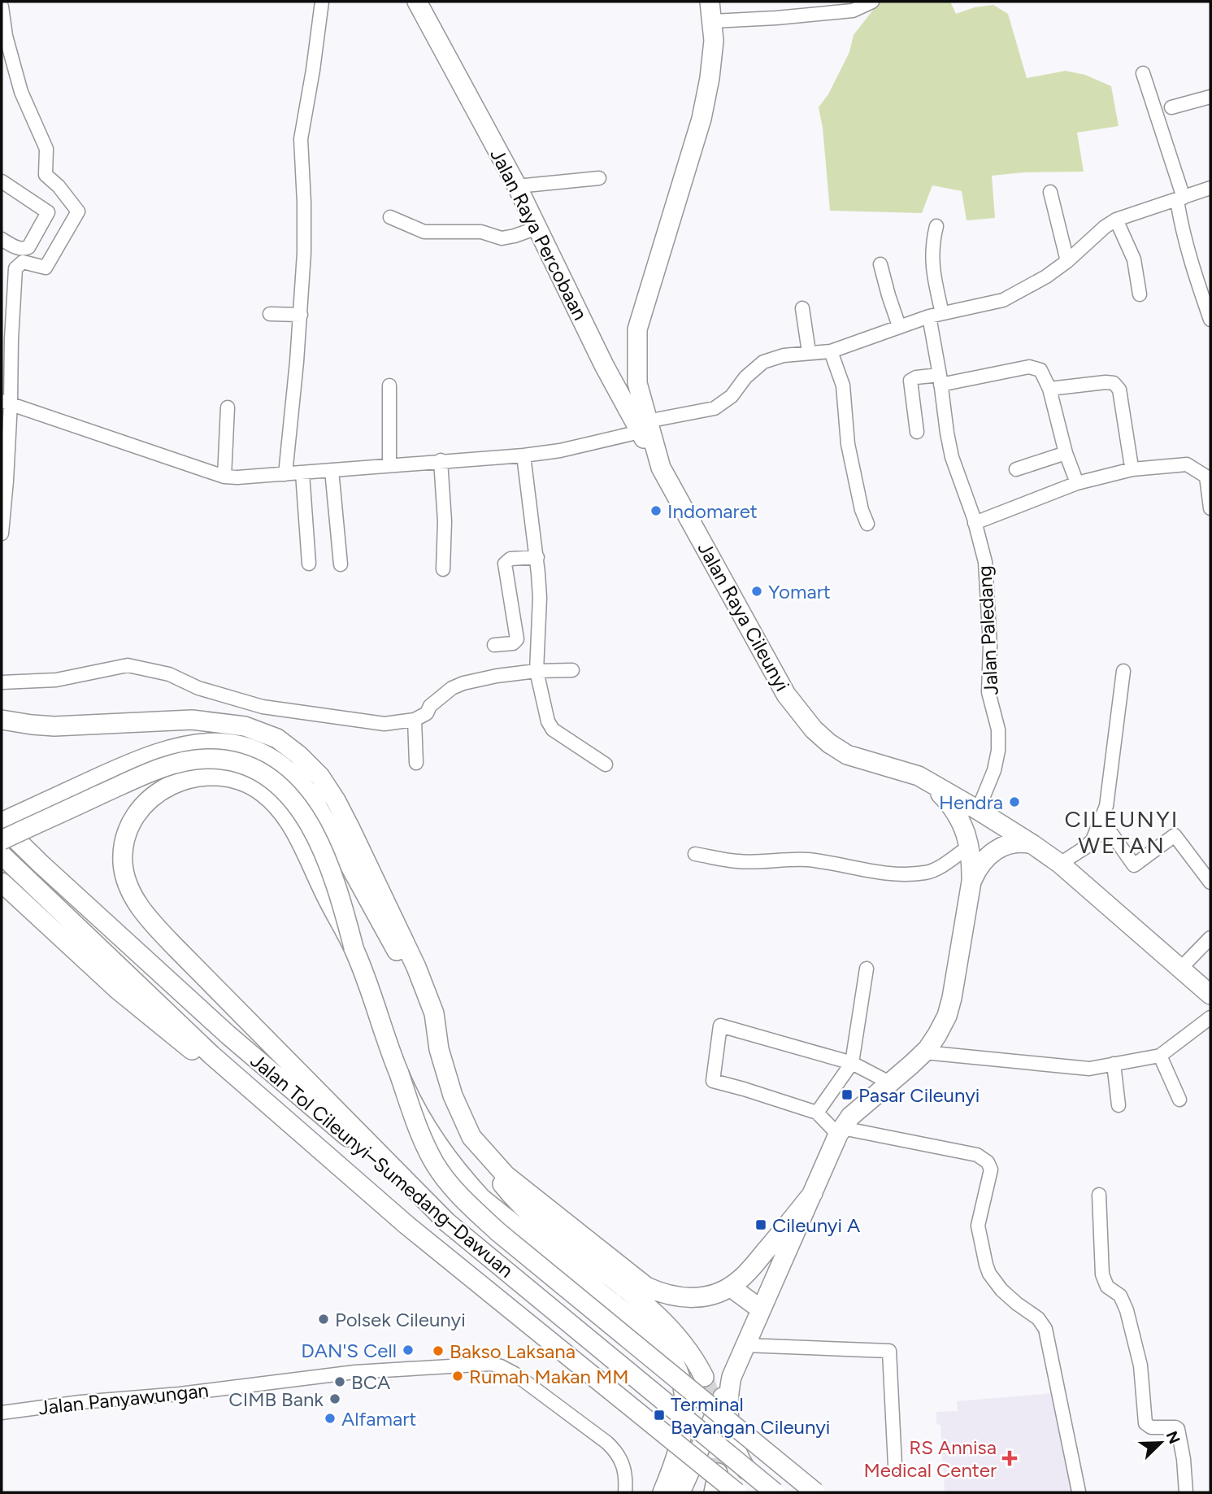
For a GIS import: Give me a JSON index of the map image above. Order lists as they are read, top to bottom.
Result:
{
  "streets": {
    "highway": ["Jalan Raya Percobaan", "Jalan Raya Cileunyi", "Jalan Tol Cileunyi–Sumedang–Dawuan"],
    "street": ["Jalan Paledang", "Jalan Panyawungan"]
  },
  "crossings": [
    ["Jalan Raya Percobaan", "Jalan Raya Cileunyi"],
    ["Jalan Raya Cileunyi", "Jalan Paledang"]
  ],
  "districts": ["CILEUNYI WETAN"],
  "places": {
    "other": [
      "Indomaret",
      "Yomart",
      "Hendra",
      "Polsek Cileunyi",
      "DAN'S Cell",
      "Bakso Laksana",
      "Rumah Makan MM",
      "BCA",
      "CIMB Bank",
      "Alfamart"
    ],
    "transit": ["Pasar Cileunyi", "Cileunyi A", "Terminal Bayangan Cileunyi"],
    "health": ["RS Annisa Medical Center"]
  },
  "north": "top right"
}
